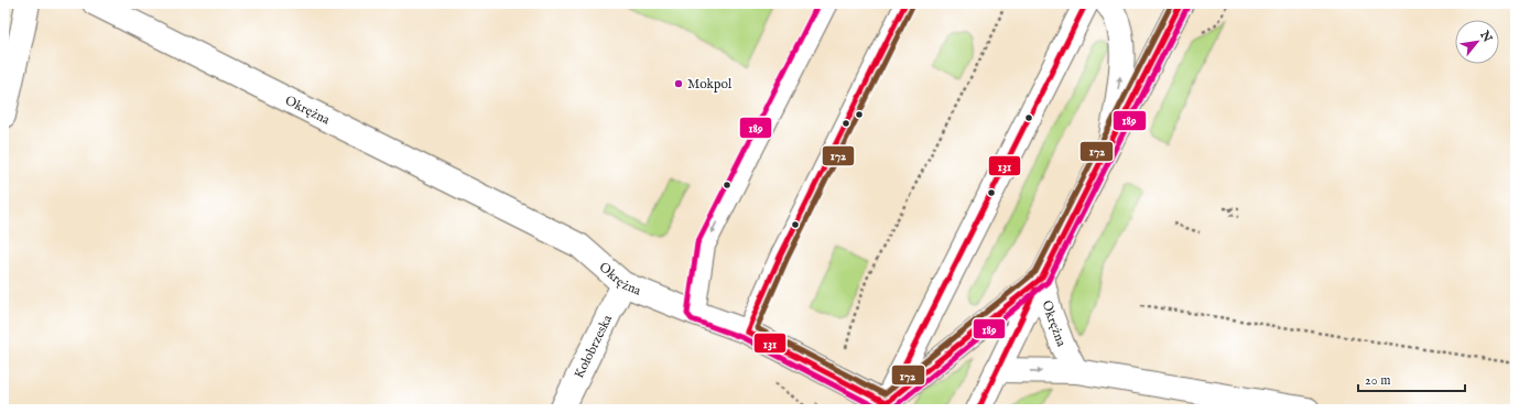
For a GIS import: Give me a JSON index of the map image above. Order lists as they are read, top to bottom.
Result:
{
  "streets": {
    "street": ["Okrężna", "Kołobrzeska"]
  },
  "crossings": [
    ["Okrężna", "Kołobrzeska"]
  ],
  "places": ["Mokpol"],
  "lines": ["transit line 131", "transit line 189", "transit line 172"],
  "scale_bar": "20 m",
  "north": "top right"
}
